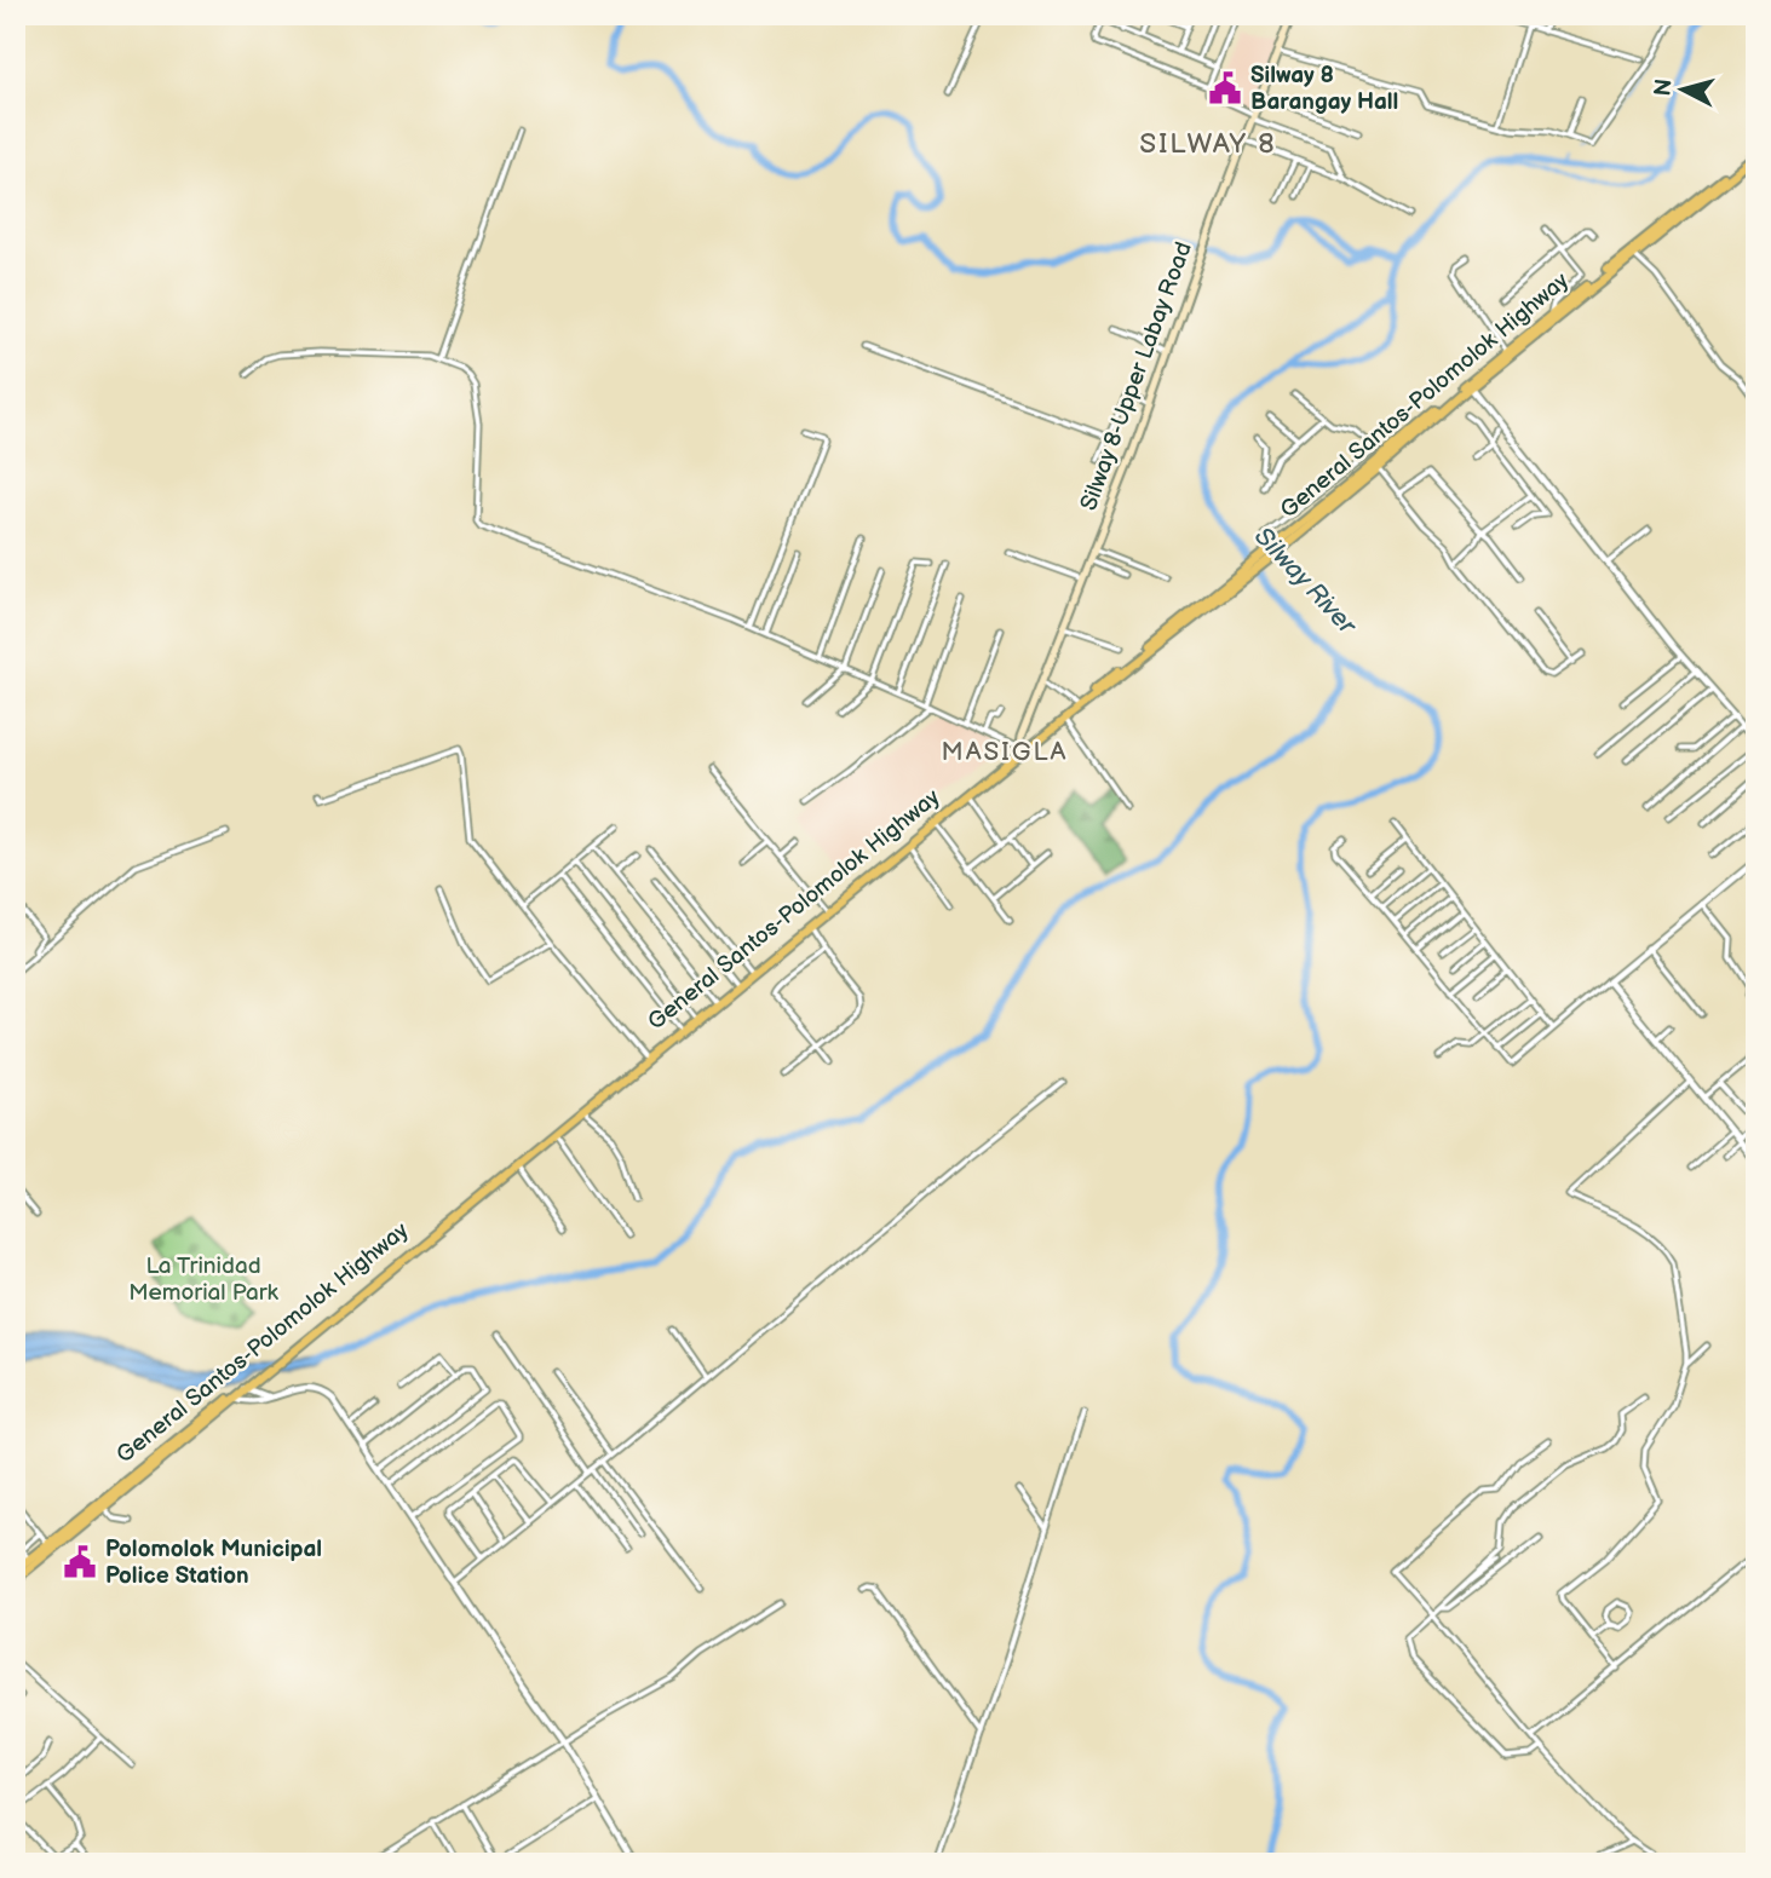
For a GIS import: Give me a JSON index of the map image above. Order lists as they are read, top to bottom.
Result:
{
  "streets": {
    "highway": ["General Santos-Polomolok Highway"],
    "main road": ["Silway 8-Upper Labay Road"]
  },
  "crossings": [
    ["Silway 8-Upper Labay Road", "General Santos-Polomolok Highway"]
  ],
  "districts": ["SILWAY 8", "MASIGLA"],
  "water": ["Silway River"],
  "parks": ["La Trinidad Memorial Park"],
  "places": {
    "public building": ["Silway 8 Barangay Hall", "Polomolok Municipal Police Station"]
  },
  "north": "left"
}
